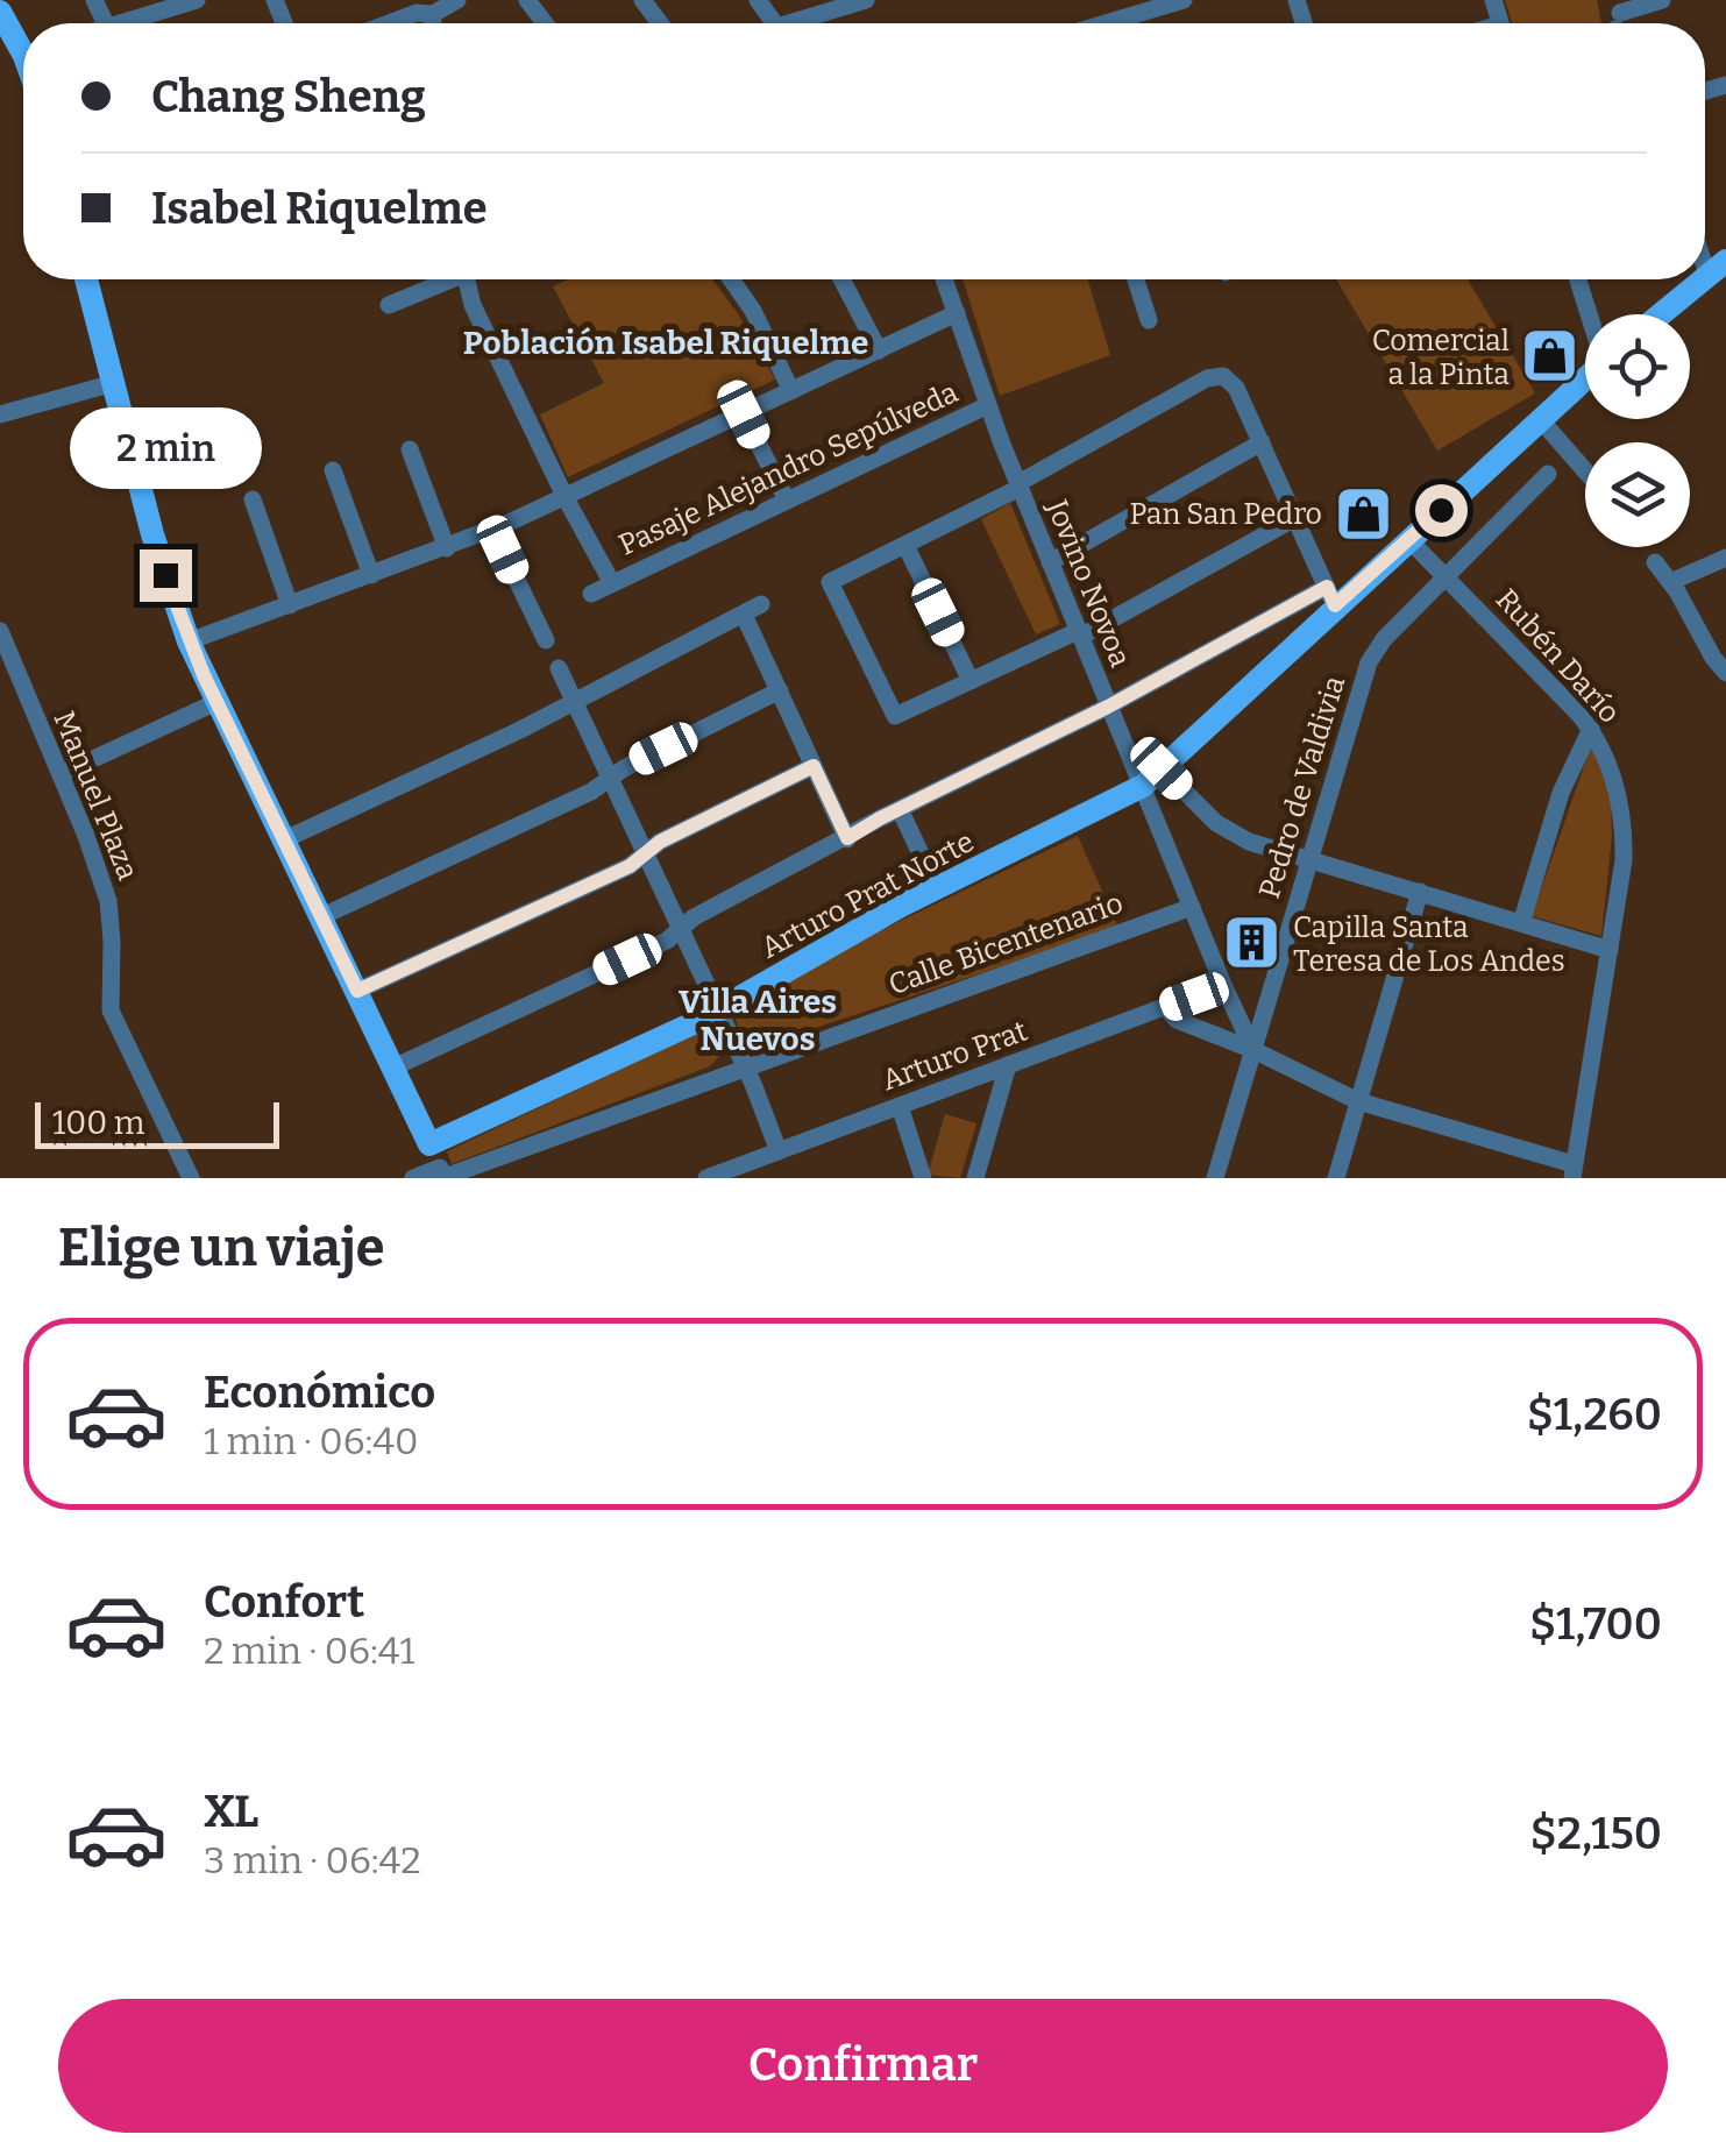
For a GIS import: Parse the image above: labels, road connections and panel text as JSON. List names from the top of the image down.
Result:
{
  "streets": {
    "main road": ["Arturo Prat Norte"],
    "street": [
      "Pasaje Alejandro Sepúlveda",
      "Jovino Novoa",
      "Rubén Darío",
      "Pedro de Valdivia",
      "Manuel Plaza",
      "Calle Bicentenario",
      "Arturo Prat"
    ]
  },
  "crossings": [
    ["Pasaje Alejandro Sepúlveda", "Jovino Novoa"],
    ["Jovino Novoa", "Pedro de Valdivia"],
    ["Jovino Novoa", "Arturo Prat Norte"],
    ["Jovino Novoa", "Calle Bicentenario"],
    ["Jovino Novoa", "Arturo Prat"],
    ["Rubén Darío", "Pedro de Valdivia"]
  ],
  "districts": ["Población Isabel Riquelme", "Villa Aires Nuevos"],
  "places": {
    "shop": ["Comercial a la Pinta", "Pan San Pedro"],
    "building": ["Capilla Santa Teresa de Los Andes"]
  },
  "scale_bar": "100 m",
  "page": {
    "banner": ["Chang Sheng", "Isabel Riquelme"],
    "bubble": "2 min",
    "scale": "100 m",
    "heading": "Elige un viaje",
    "list": [
      {
        "name": "Económico",
        "note": "1 min · 06:40",
        "value": "$1,260"
      },
      {
        "name": "Confort",
        "note": "2 min · 06:41",
        "value": "$1,700"
      },
      {
        "name": "XL",
        "note": "3 min · 06:42",
        "value": "$2,150"
      }
    ],
    "buttons": "Confirmar"
  }
}
